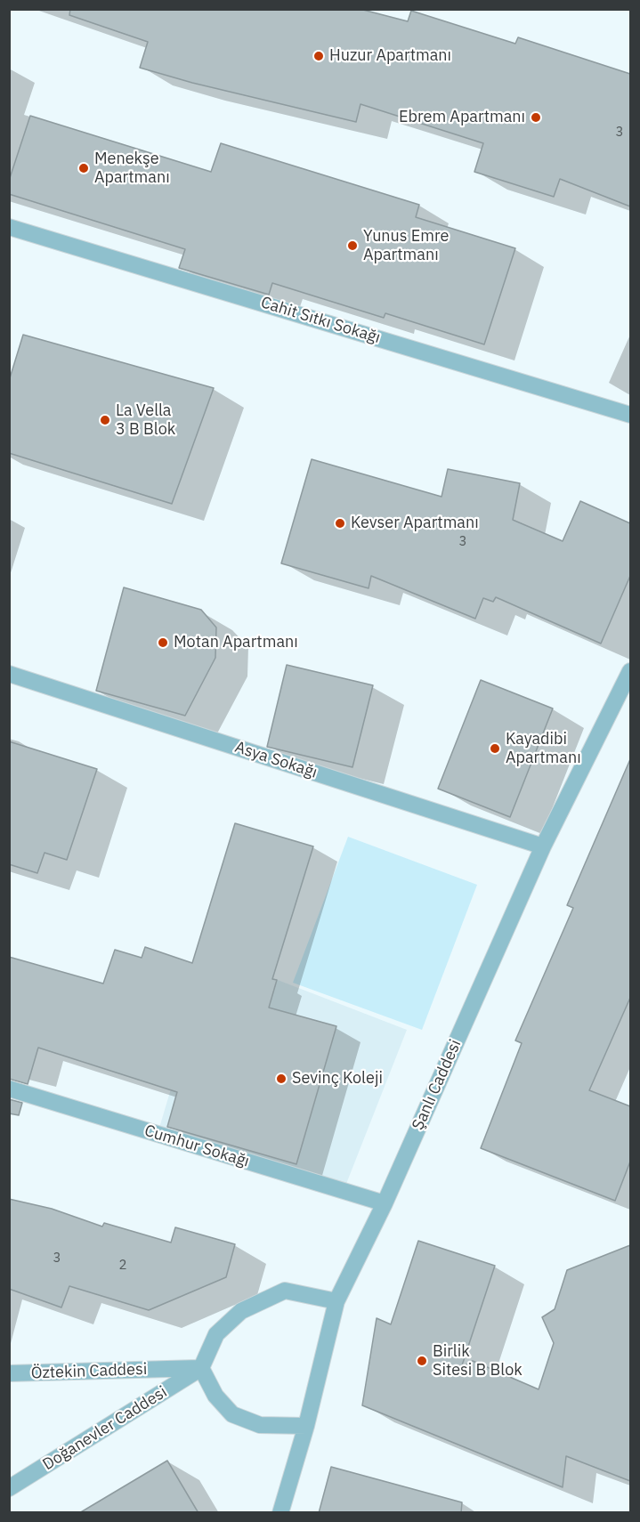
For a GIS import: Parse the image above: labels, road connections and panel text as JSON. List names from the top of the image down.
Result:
{
  "streets": {
    "street": [
      "Cahit Sıtkı Sokağı",
      "Asya Sokağı",
      "Şanlı Caddesi",
      "Cumhur Sokağı",
      "Öztekin Caddesi",
      "Doğanevler Caddesi"
    ]
  },
  "crossings": [
    ["Asya Sokağı", "Şanlı Caddesi"],
    ["Şanlı Caddesi", "Cumhur Sokağı"],
    ["Şanlı Caddesi", "Öztekin Caddesi"],
    ["Şanlı Caddesi", "Doğanevler Caddesi"],
    ["Öztekin Caddesi", "Doğanevler Caddesi"]
  ],
  "places": [
    "Huzur Apartmanı",
    "Ebrem Apartmanı",
    "Menekşe Apartmanı",
    "Yunus Emre Apartmanı",
    "La Vella 3 B Blok",
    "Kevser Apartmanı",
    "Motan Apartmanı",
    "Kayadibi Apartmanı",
    "Sevinç Koleji",
    "Birlik Sitesi B Blok"
  ],
  "house_numbers": [
    "3",
    "3",
    "3",
    "2"
  ]
}
